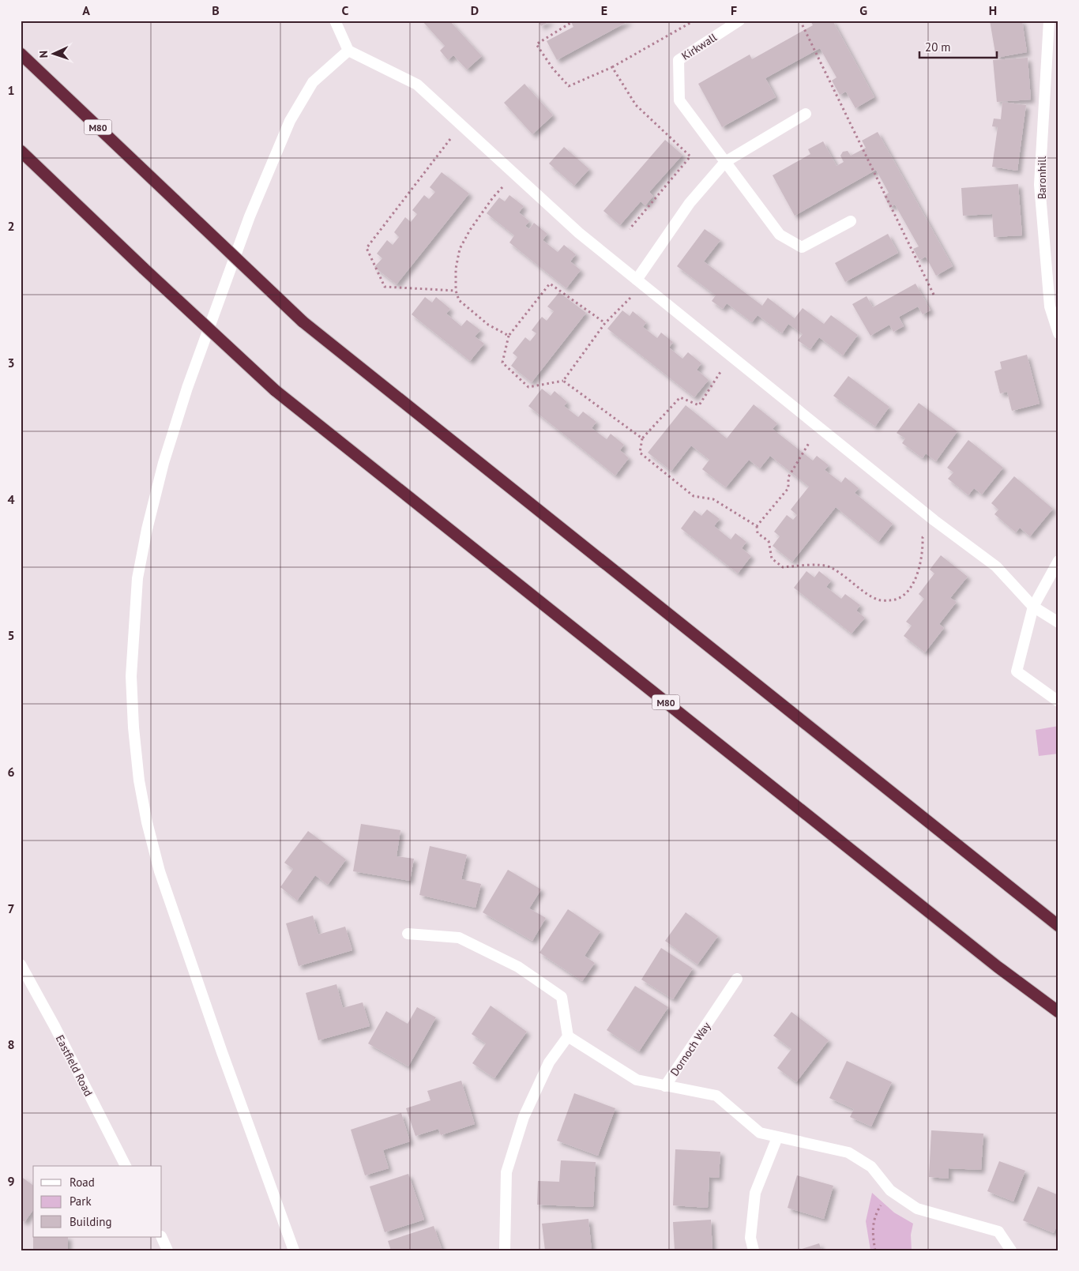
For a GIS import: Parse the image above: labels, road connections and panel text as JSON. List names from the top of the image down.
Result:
{
  "streets": {
    "highway": ["M80"],
    "street": [
      "Kirkwall",
      "Baronhill",
      "Dornoch Way",
      "Eastfield Road"
    ]
  },
  "legend": ["Road", "Park", "Building"],
  "scale_bar": "20 m",
  "north": "left",
  "grid": {
    "columns": [
      "A",
      "B",
      "C",
      "D",
      "E",
      "F",
      "G",
      "H"
    ],
    "rows": [
      "1",
      "2",
      "3",
      "4",
      "5",
      "6",
      "7",
      "8",
      "9"
    ]
  }
}
